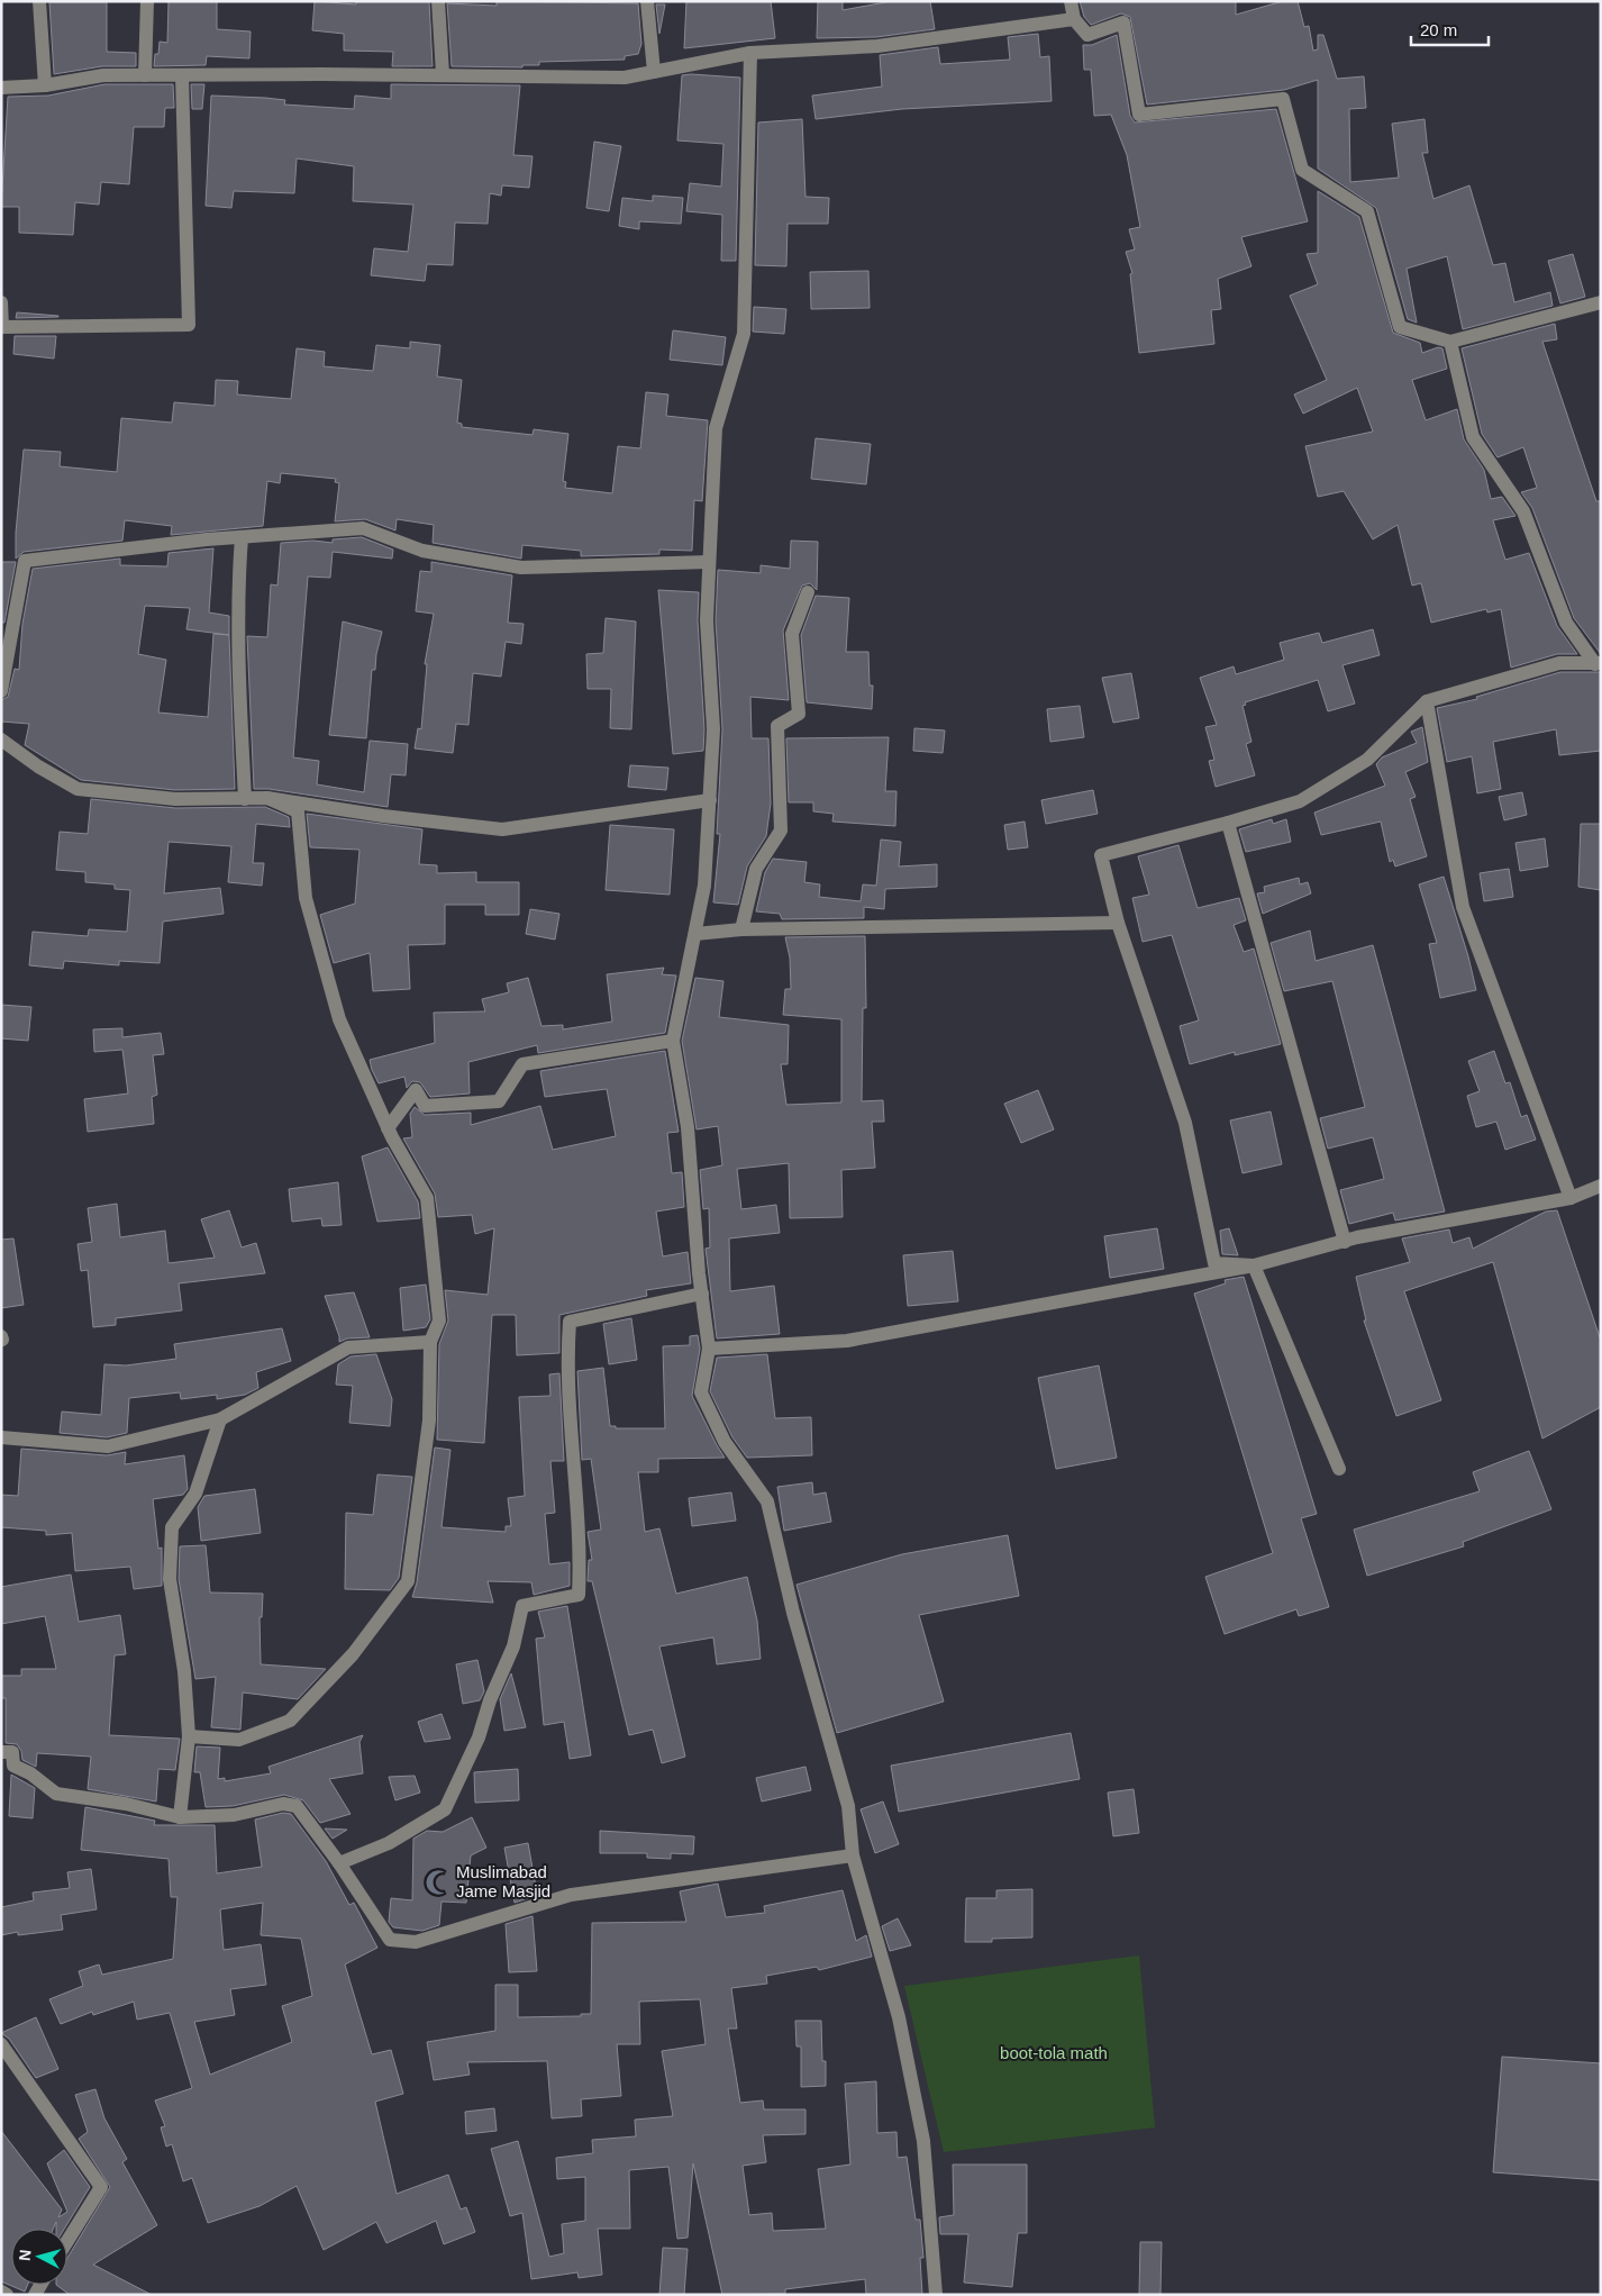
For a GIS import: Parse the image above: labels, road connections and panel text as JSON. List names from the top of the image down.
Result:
{
  "parks": ["boot-tola math"],
  "places": {
    "mosque": ["Muslimabad Jame Masjid"]
  },
  "scale_bar": "20 m",
  "north": "left"
}
